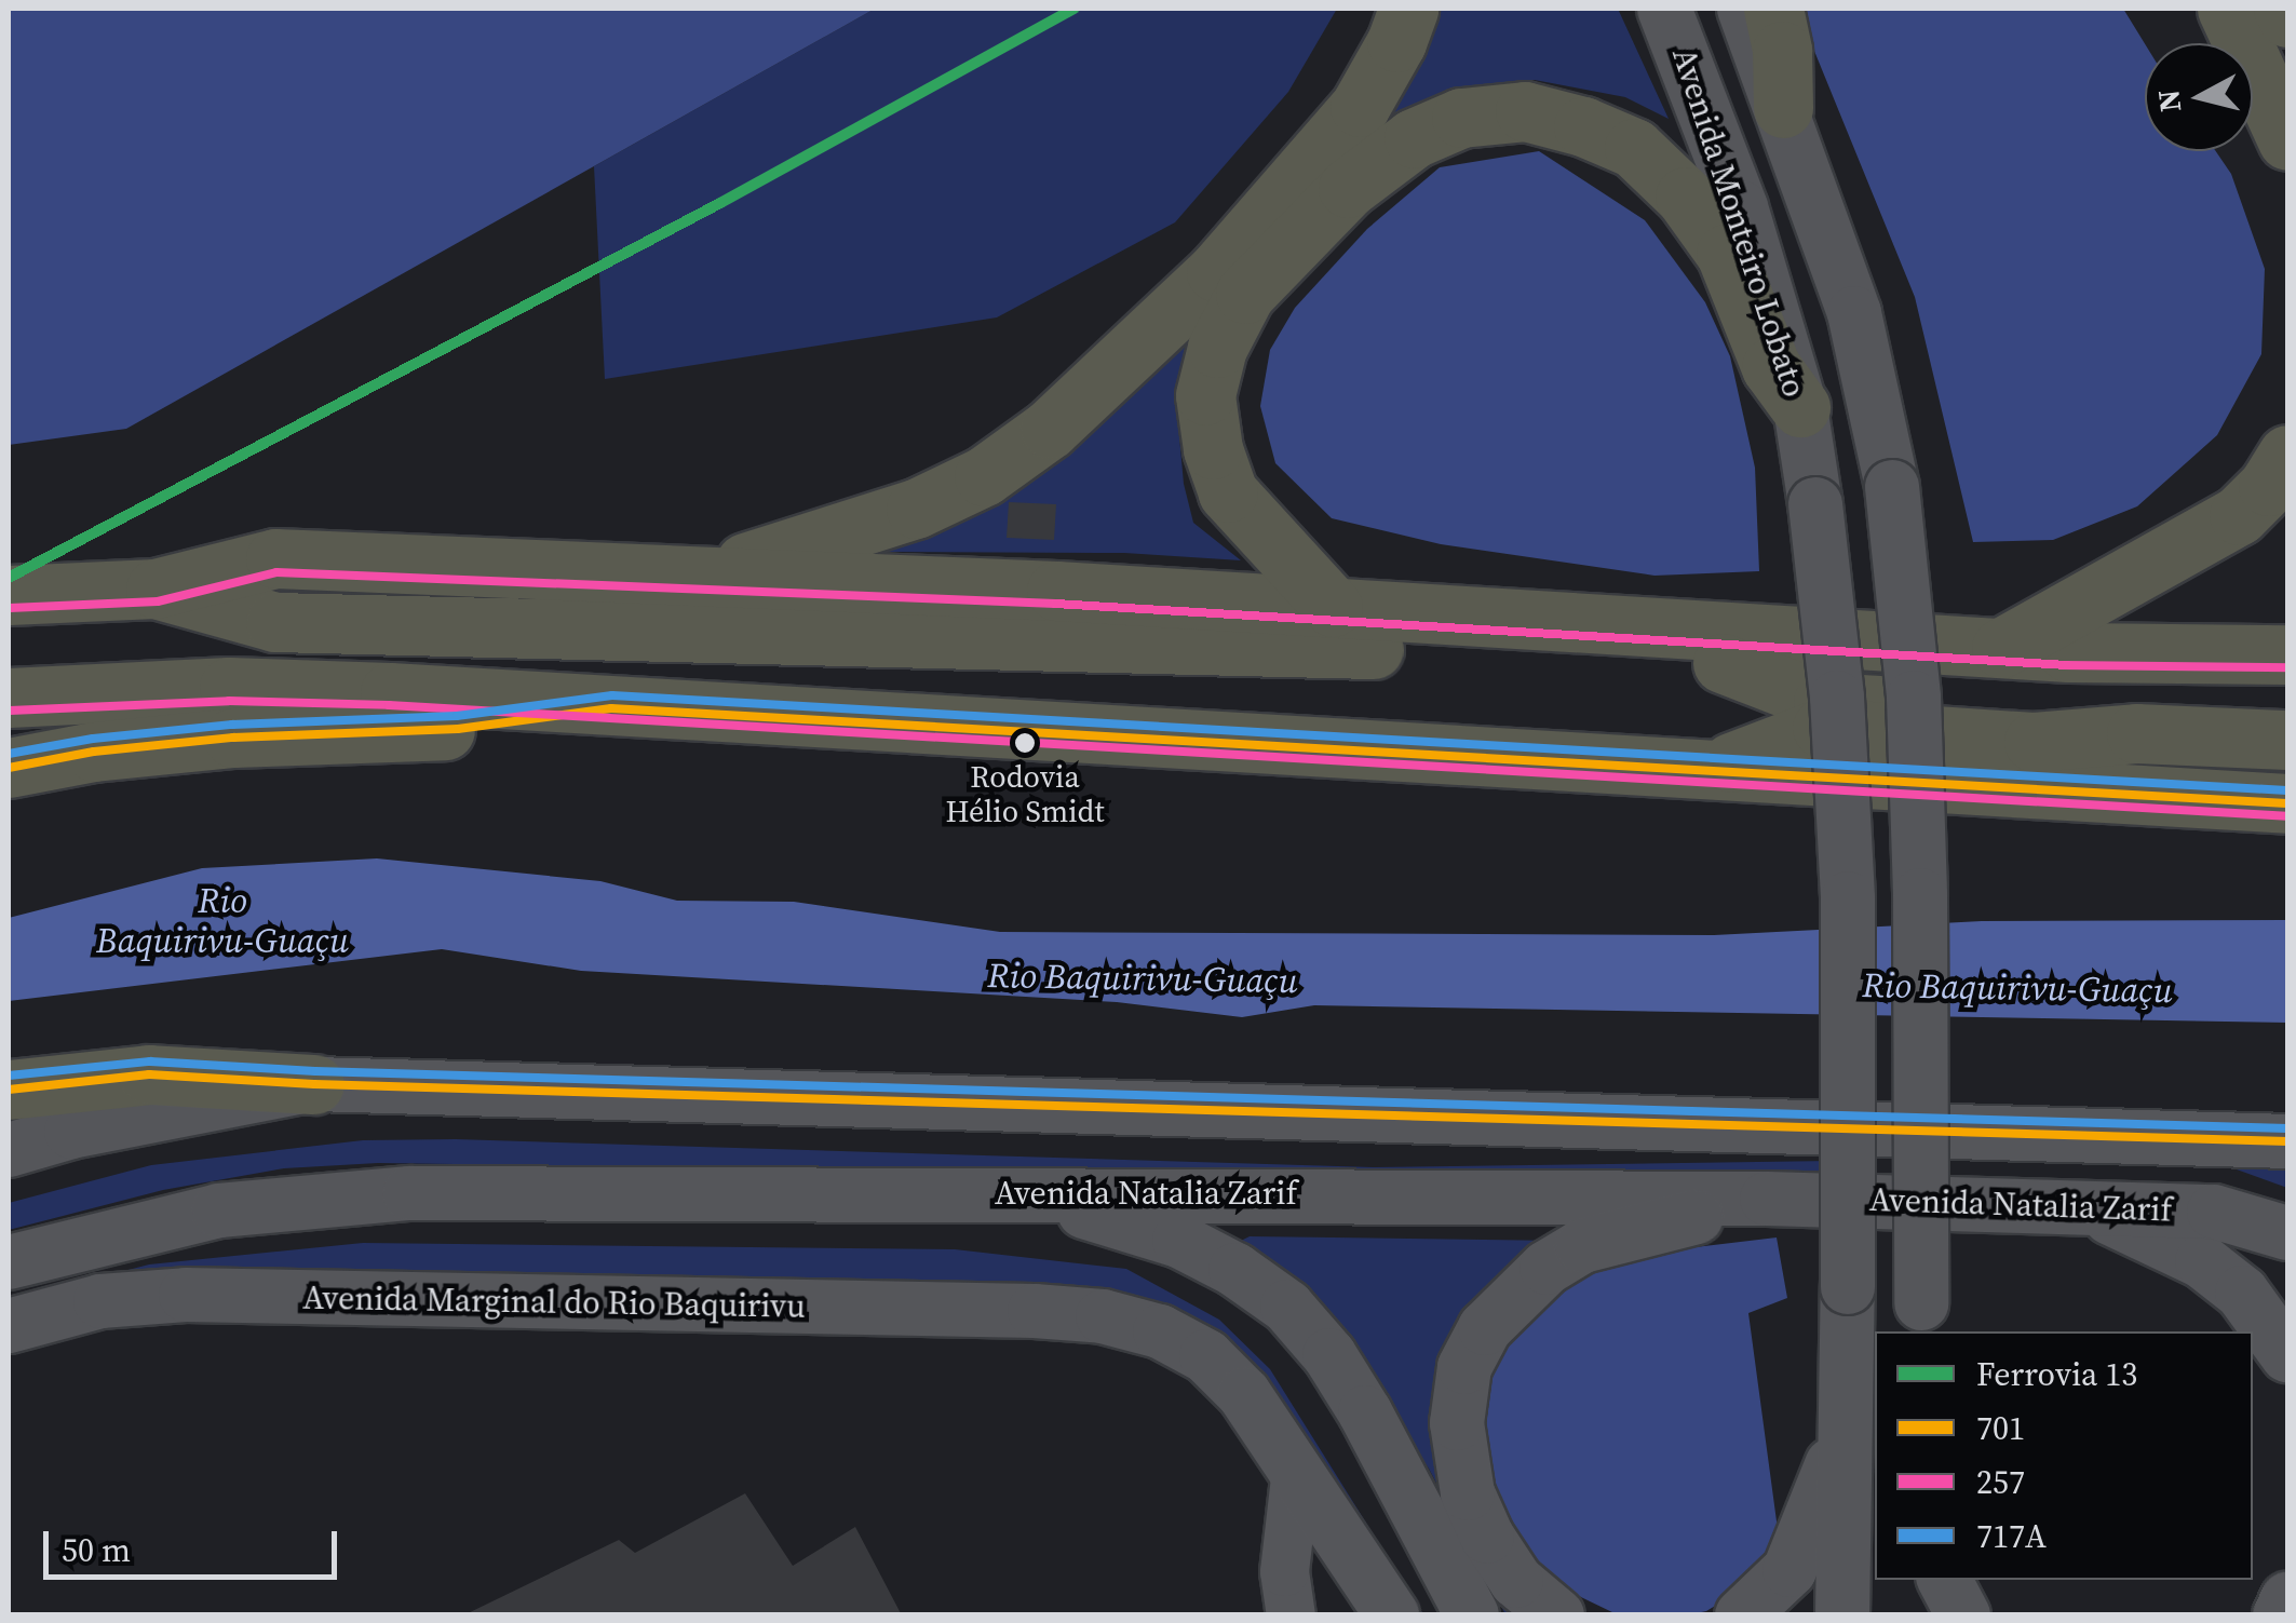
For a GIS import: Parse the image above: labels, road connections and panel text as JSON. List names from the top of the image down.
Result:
{
  "streets": {
    "main road": ["Avenida Monteiro Lobato", "Avenida Natalia Zarif", "Avenida Marginal do Rio Baquirivu"]
  },
  "water": ["Rio Baquirivu-Guaçu"],
  "places": ["Rodovia Hélio Smidt"],
  "lines": [
    "rail line 13",
    "transit line 257",
    "transit line 717A",
    "transit line 701"
  ],
  "legend": [
    "Ferrovia 13",
    "701",
    "257",
    "717A"
  ],
  "scale_bar": "50 m",
  "north": "left"
}
